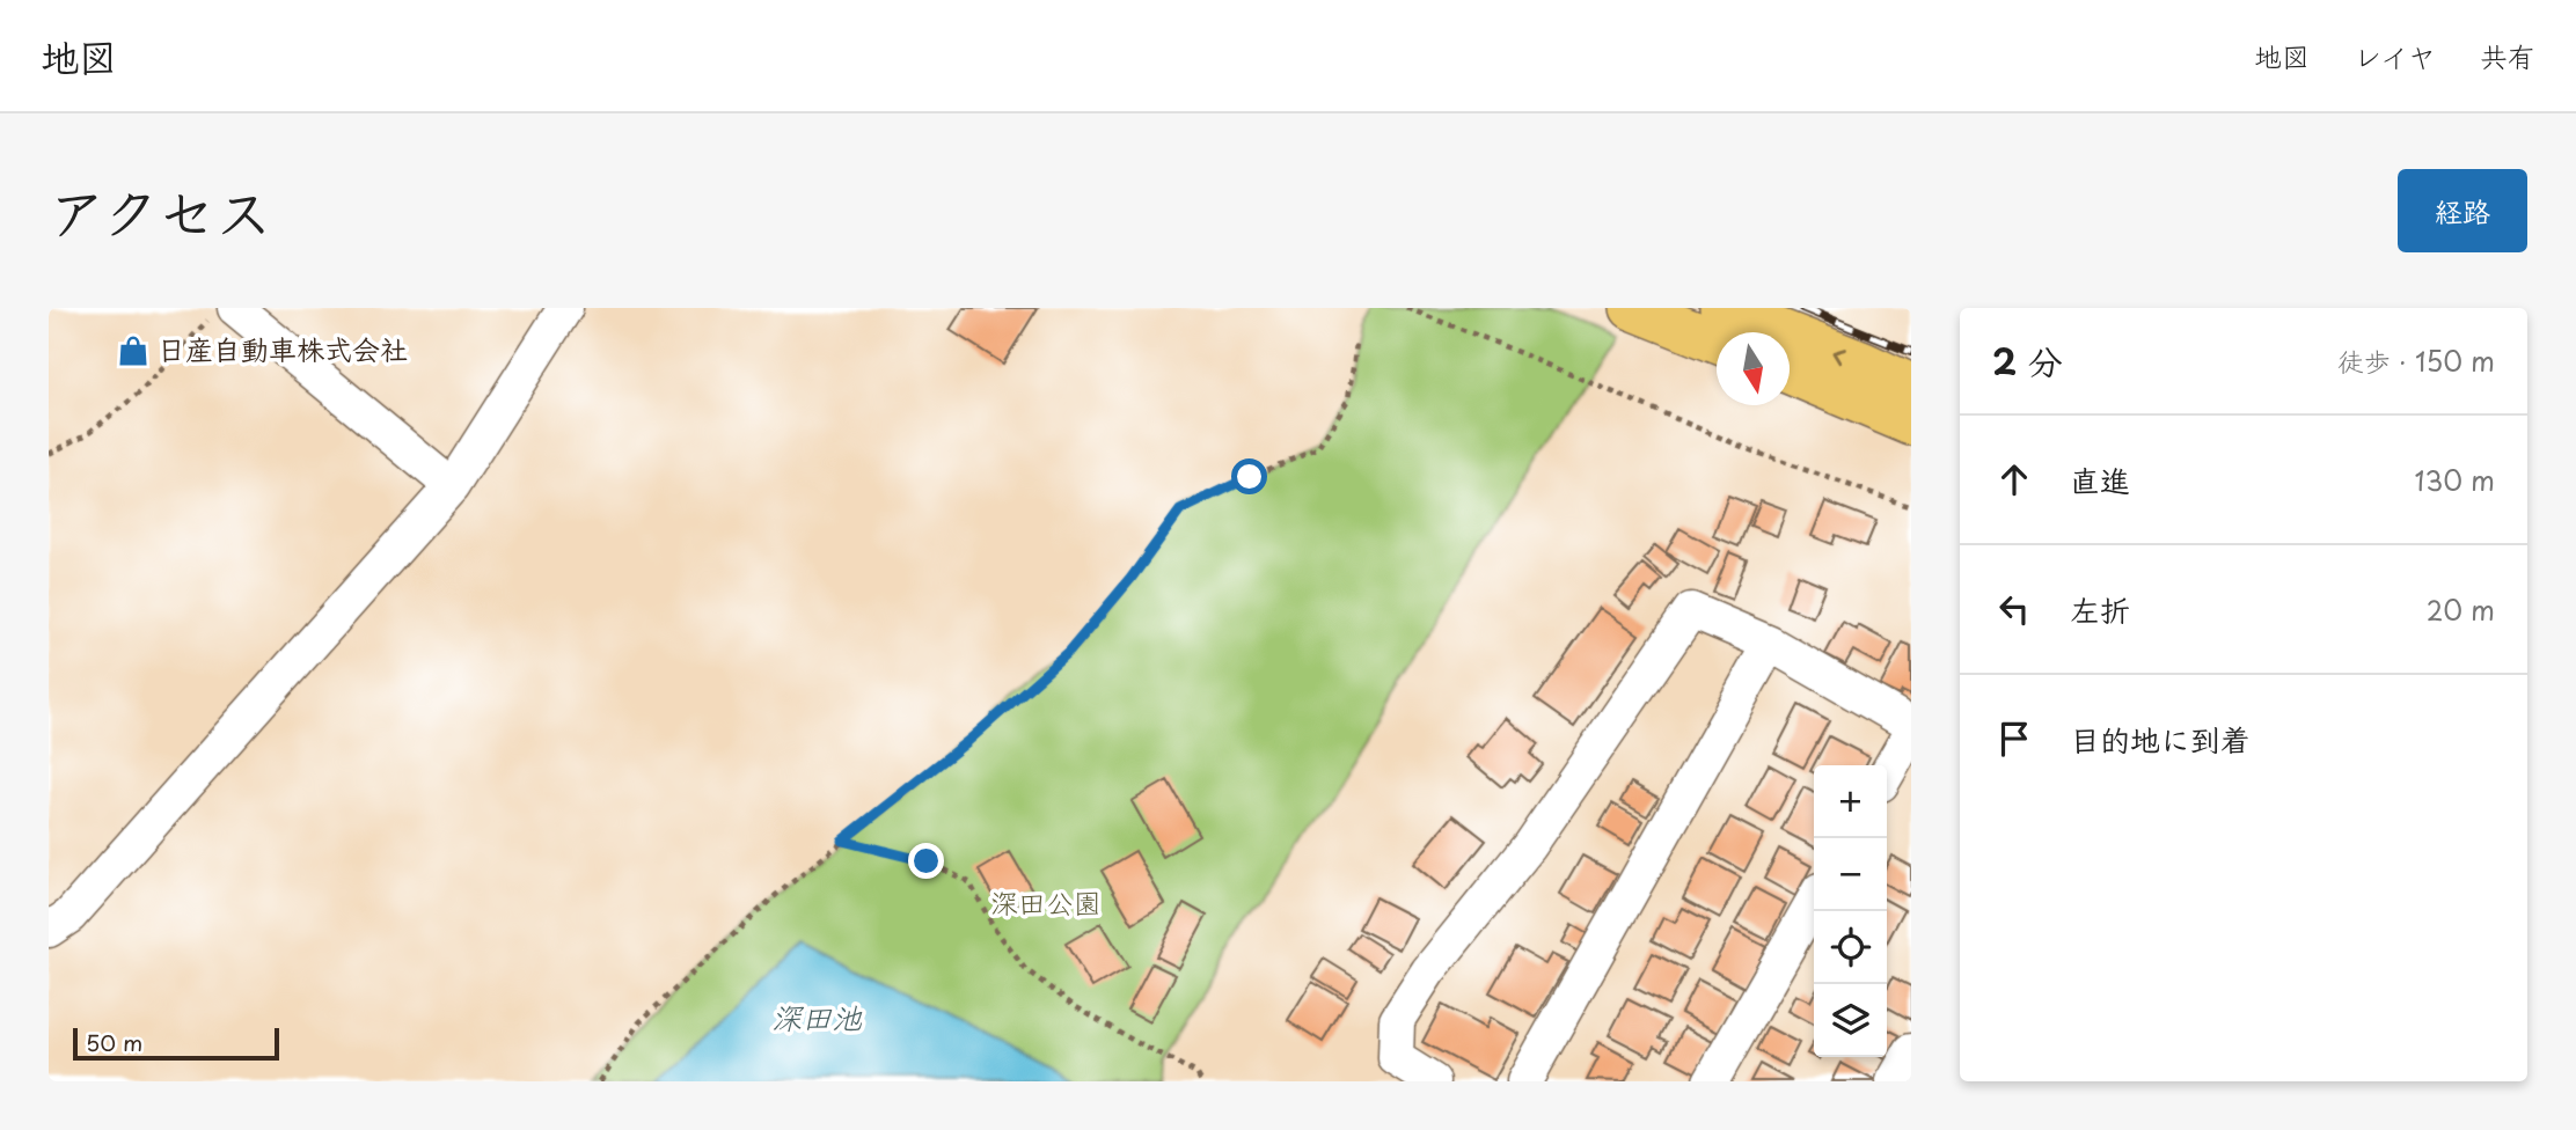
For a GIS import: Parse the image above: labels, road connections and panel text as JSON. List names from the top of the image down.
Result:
{
  "water": ["深田池"],
  "parks": ["深田公園"],
  "places": {
    "shop": ["日産自動車株式会社"]
  },
  "scale_bar": "50 m",
  "north": "bottom",
  "page": {
    "header": "地図",
    "nav": ["地図", "レイヤ", "共有"],
    "title": "アクセス",
    "buttons": "経路",
    "heading": ["2 分", "徒歩 · 150 m"],
    "list": [
      ["直進", "130 m"],
      ["左折", "20 m"],
      "目的地に到着"
    ],
    "map_buttons": ["+", "−"],
    "scale": "50 m"
  }
}
